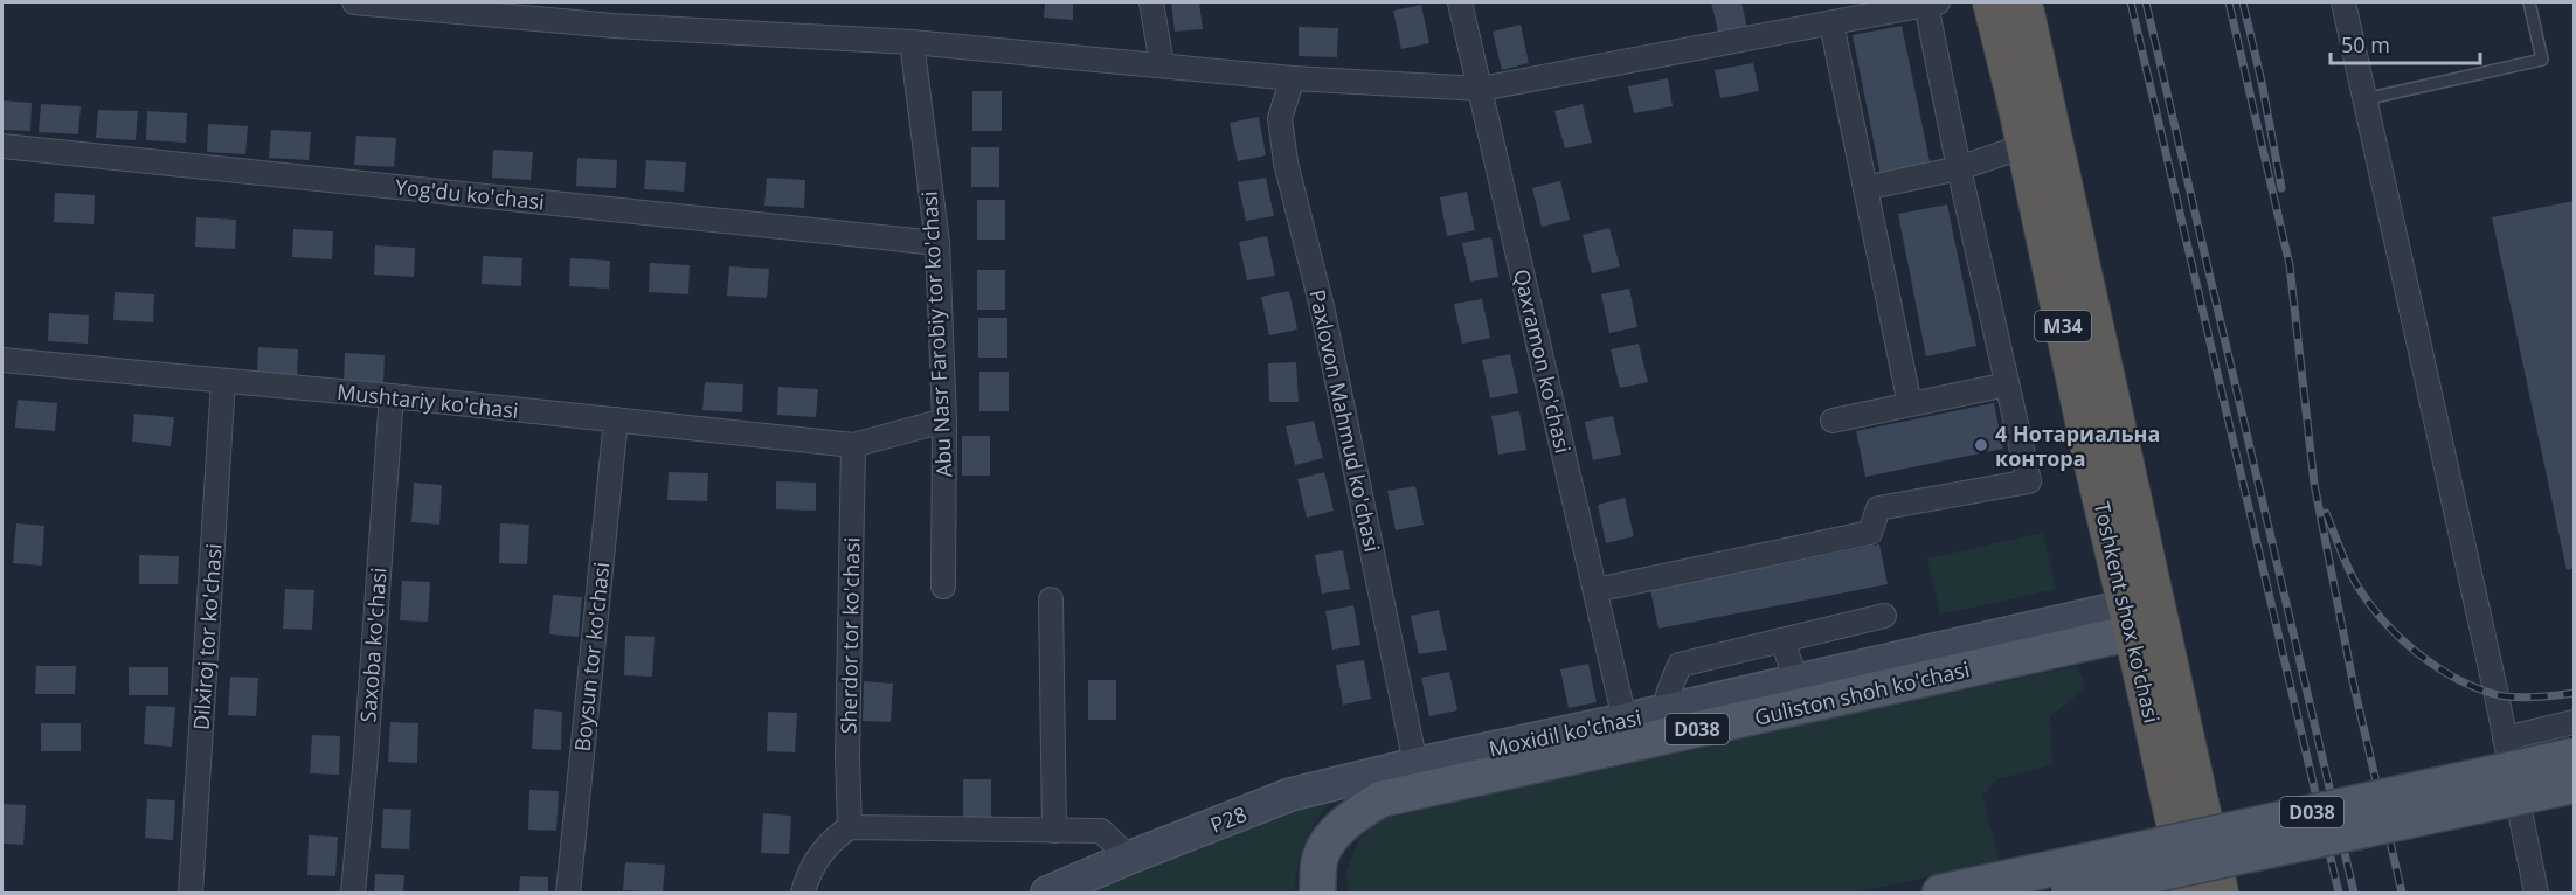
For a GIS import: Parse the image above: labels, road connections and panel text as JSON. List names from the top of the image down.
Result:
{
  "streets": {
    "highway": ["M34", "Toshkent shox ko'chasi"],
    "main road": [
      "Guliston shoh ko'chasi",
      "D038",
      "Moxidil ko'chasi",
      "Р28"
    ],
    "street": [
      "Yog'du ko'chasi",
      "Abu Nasr Farobiy tor ko'chasi",
      "Qaxramon ko'chasi",
      "Mushtariy ko'chasi",
      "Paxlovon Mahmud ko'chasi",
      "Sherdor tor ko'chasi",
      "Dilxiroj tor ko'chasi",
      "Saxoba ko'chasi",
      "Boysun tor ko'chasi"
    ]
  },
  "crossings": [
    ["Yog'du ko'chasi", "Abu Nasr Farobiy tor ko'chasi"],
    ["Qaxramon ko'chasi", "Moxidil ko'chasi"],
    ["Mushtariy ko'chasi", "Sherdor tor ko'chasi"],
    ["Mushtariy ko'chasi", "Dilxiroj tor ko'chasi"],
    ["Mushtariy ko'chasi", "Saxoba ko'chasi"],
    ["Mushtariy ko'chasi", "Boysun tor ko'chasi"],
    ["Paxlovon Mahmud ko'chasi", "Moxidil ko'chasi"],
    ["Paxlovon Mahmud ko'chasi", "Р28"],
    ["Toshkent shox ko'chasi", "Guliston shoh ko'chasi"],
    ["Toshkent shox ko'chasi", "Moxidil ko'chasi"],
    ["Guliston shoh ko'chasi", "Moxidil ko'chasi"],
    ["Moxidil ko'chasi", "Р28"]
  ],
  "places": ["4 Нотариальна контора"],
  "scale_bar": "50 m"
}
